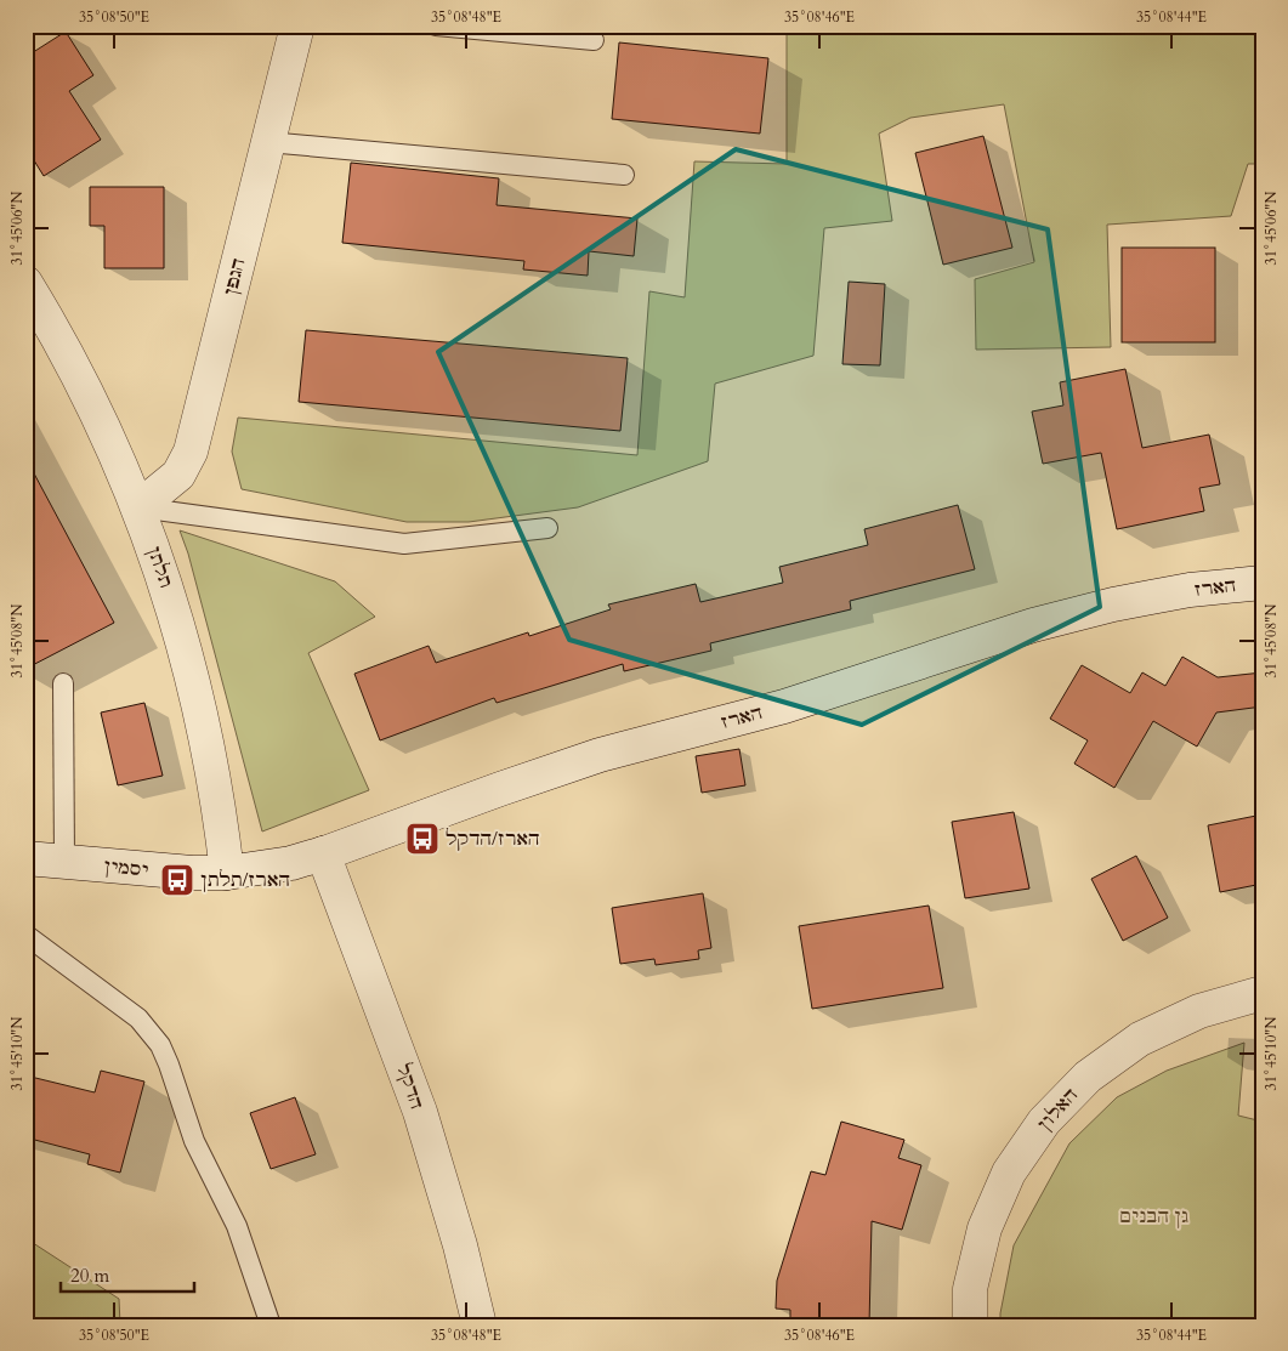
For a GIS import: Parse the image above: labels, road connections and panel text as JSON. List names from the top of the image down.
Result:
{
  "streets": {
    "street": [
      "הגפן",
      "תלתן",
      "הארז",
      "יסמין",
      "הדקל",
      "האלון"
    ]
  },
  "crossings": [
    ["הגפן", "תלתן"],
    ["תלתן", "הארז"],
    ["תלתן", "יסמין"],
    ["הארז", "יסמין"],
    ["הארז", "הדקל"]
  ],
  "parks": ["גן הבנים"],
  "places": {
    "bus stop": ["הארז/הדקל", "הארז/תלתן"]
  },
  "scale_bar": "20 m",
  "coordinates": [
    "35°08'50\"E",
    "35°08'48\"E",
    "35°08'46\"E",
    "35°08'44\"E",
    "31°45'06\"N",
    "31°45'08\"N",
    "31°45'10\"N"
  ]
}
